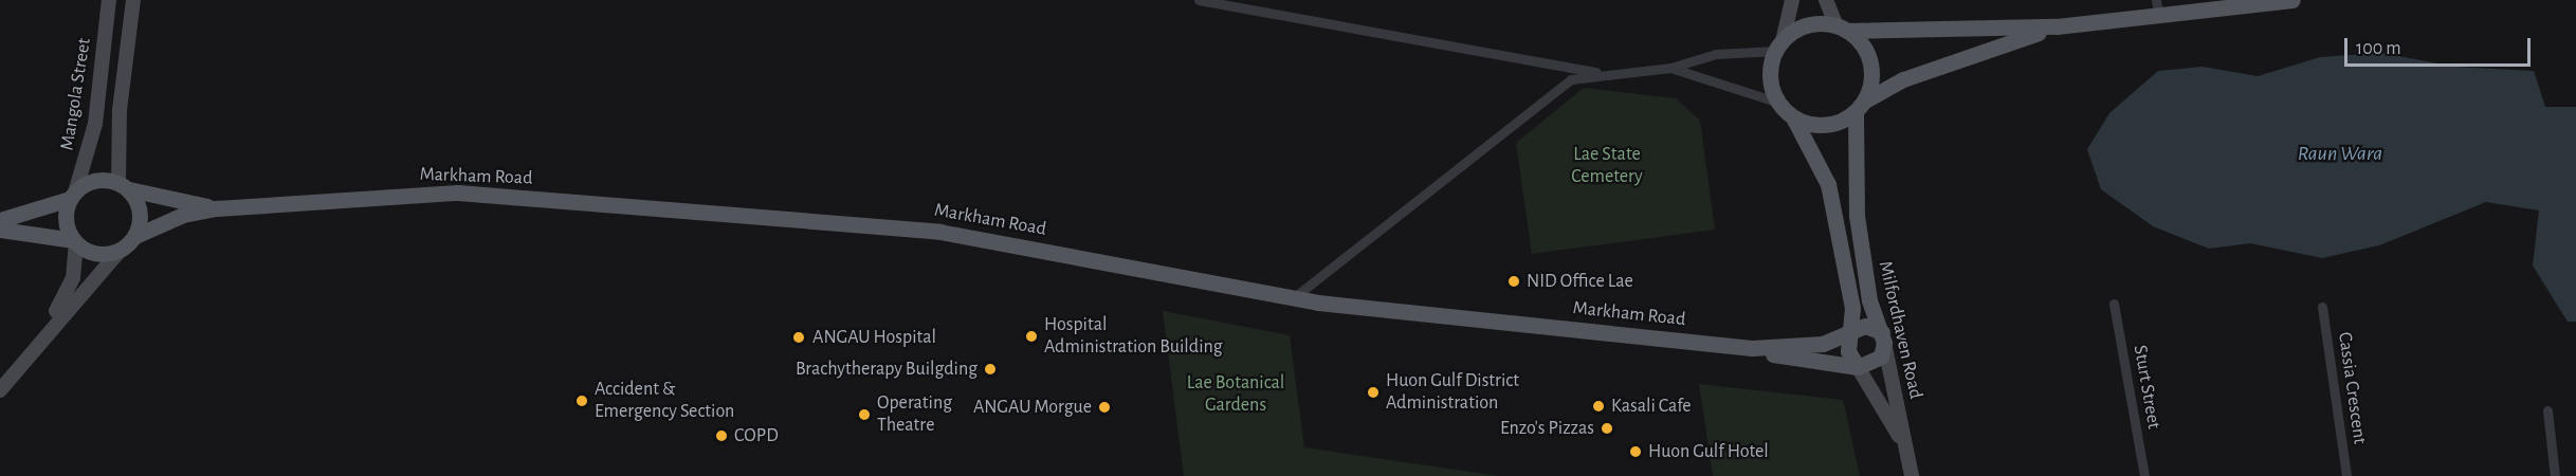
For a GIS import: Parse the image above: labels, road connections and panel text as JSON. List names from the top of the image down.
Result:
{
  "streets": {
    "main road": ["Mangola Street", "Markham Road", "Milfordhaven Road"],
    "street": ["Sturt Street", "Cassia Crescent"]
  },
  "crossings": [
    ["Mangola Street", "Markham Road"],
    ["Markham Road", "Milfordhaven Road"]
  ],
  "water": ["Raun Wara"],
  "parks": ["Lae State Cemetery", "Lae Botanical Gardens"],
  "places": [
    "NID Office Lae",
    "Hospital Administration Building",
    "ANGAU Hospital",
    "Brachytherapy Builgding",
    "Huon Gulf District Administration",
    "Accident & Emergency Section",
    "Kasali Cafe",
    "ANGAU Morgue",
    "Operating Theatre",
    "Enzo's Pizzas",
    "COPD",
    "Huon Gulf Hotel"
  ],
  "scale_bar": "100 m"
}
